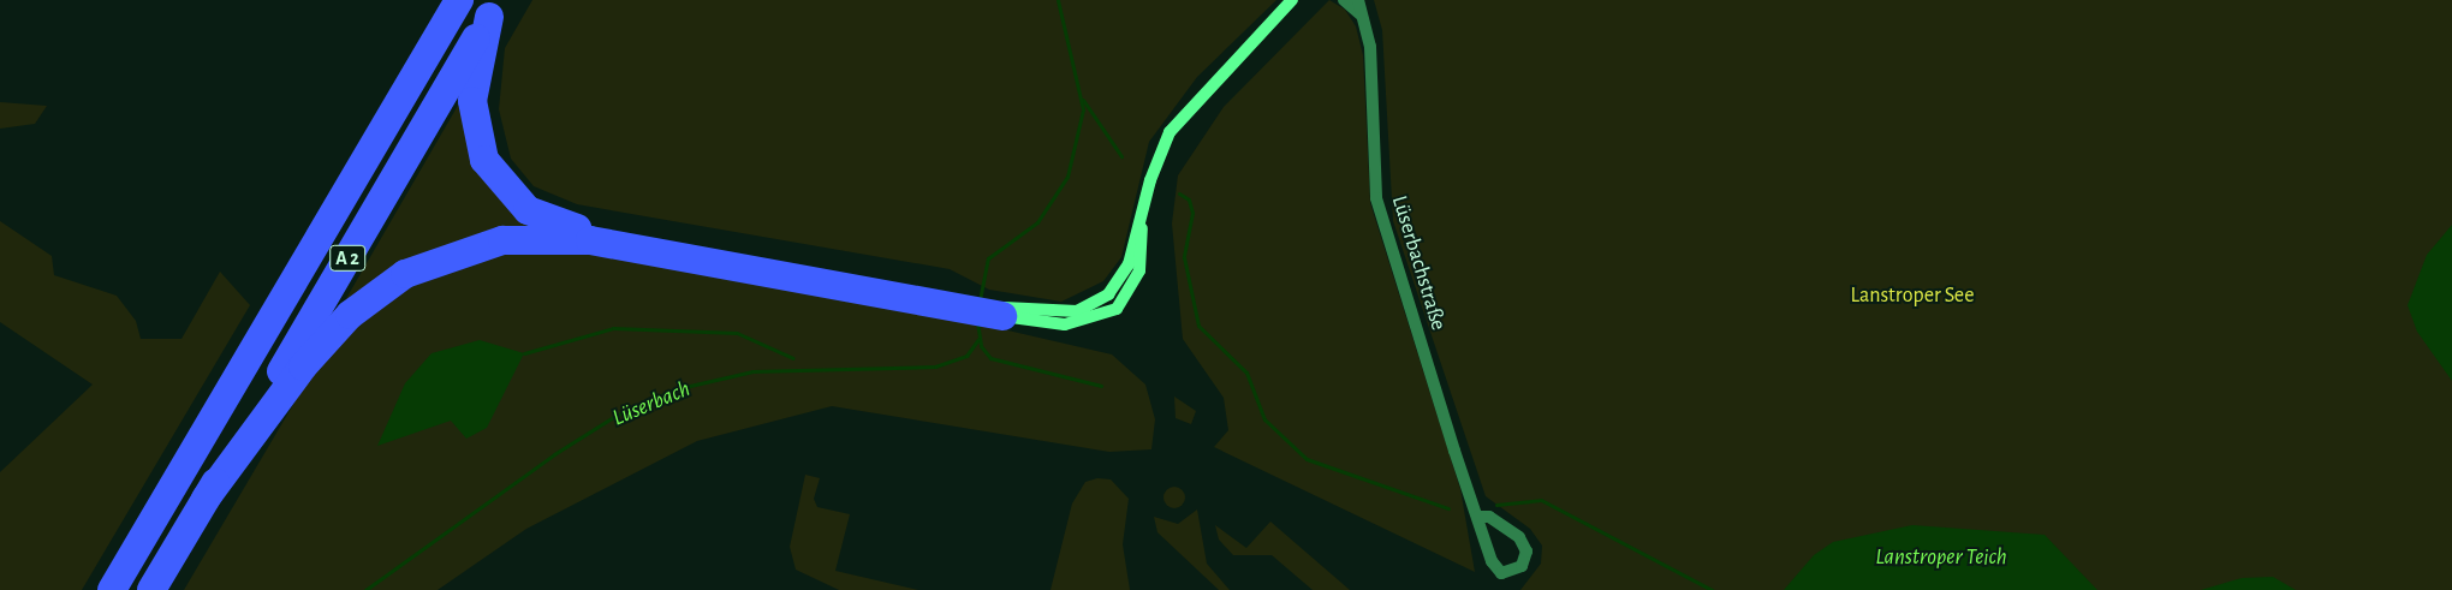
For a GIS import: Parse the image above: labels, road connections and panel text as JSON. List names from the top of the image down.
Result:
{
  "streets": {
    "highway": ["A 2"],
    "street": ["Lüserbachstraße"]
  },
  "water": ["Lüserbach", "Lanstroper Teich"],
  "parks": ["Lanstroper See"]
}
